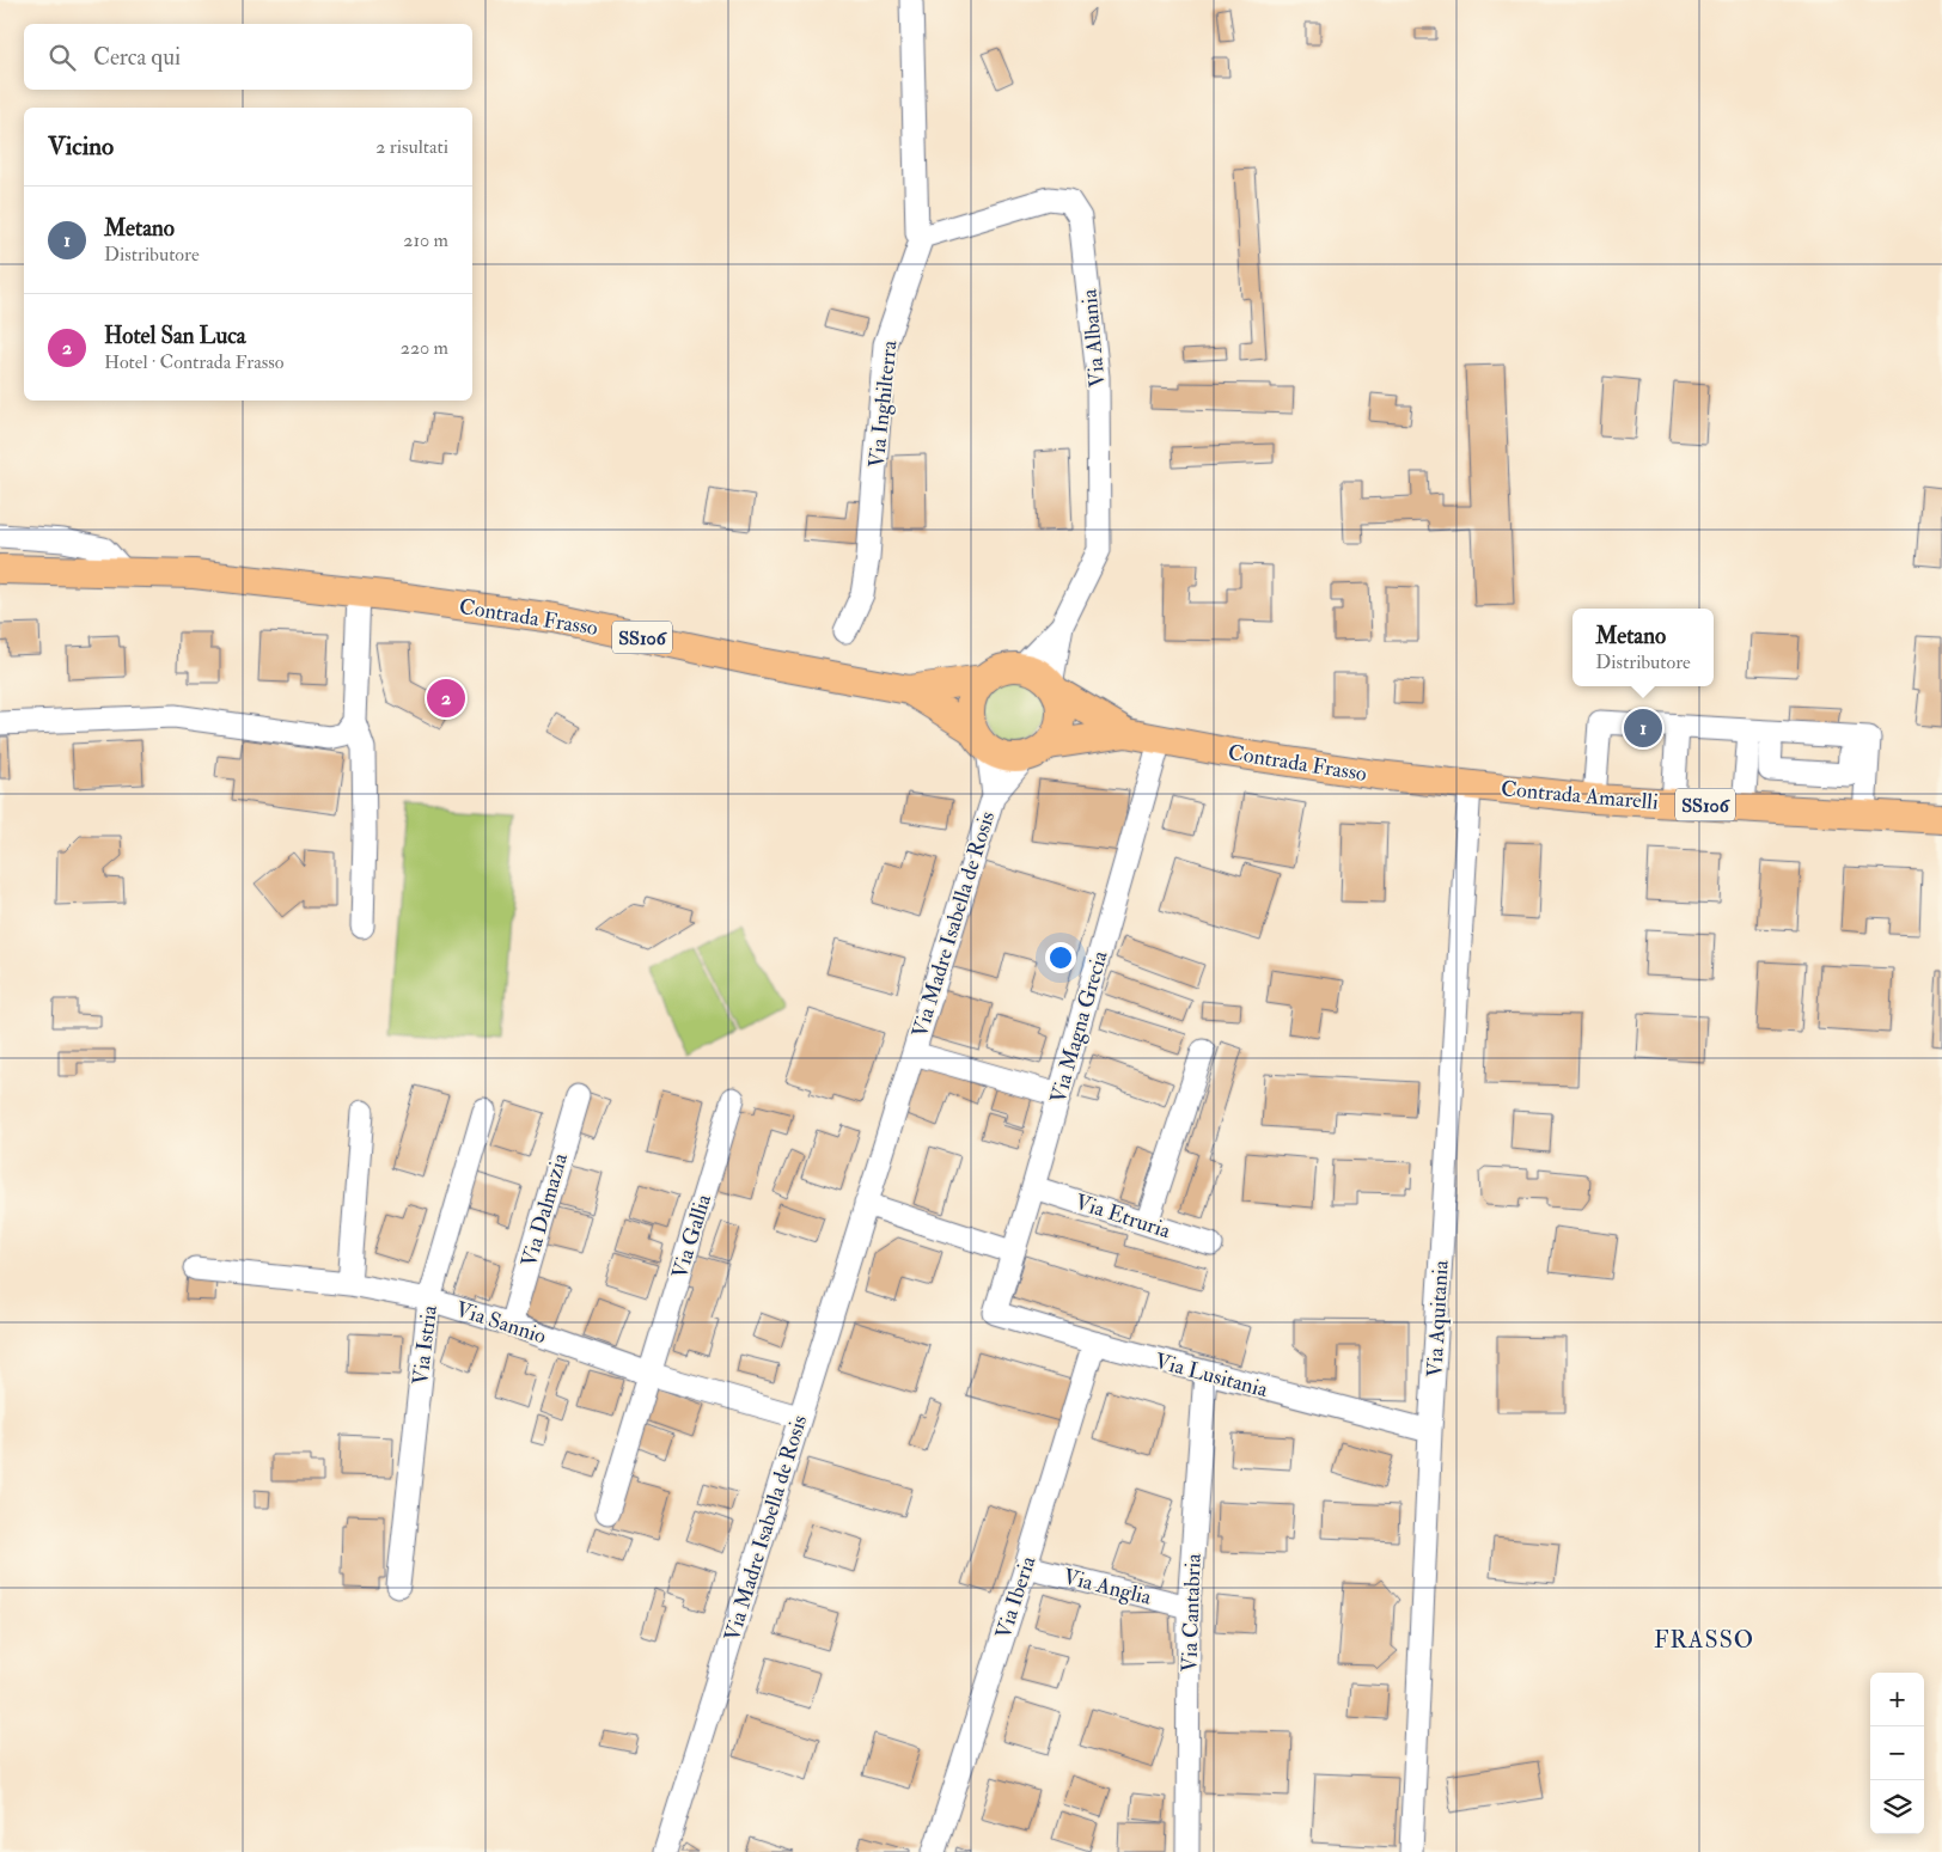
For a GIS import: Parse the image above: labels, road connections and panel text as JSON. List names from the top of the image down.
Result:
{
  "streets": {
    "main road": ["Contrada Frasso", "SS106", "Contrada Amarelli"],
    "street": [
      "Via Albania",
      "Via Inghilterra",
      "Via Madre Isabella de Rosis",
      "Via Magna Grecia",
      "Via Dalmazia",
      "Via Etruria",
      "Via Gallia",
      "Via Aquitania",
      "Via Sannio",
      "Via Istria",
      "Via Lusitania",
      "Via Anglia",
      "Via Iberia",
      "Via Cantabria"
    ]
  },
  "crossings": [
    ["Via Albania", "Via Inghilterra"],
    ["Via Albania", "Contrada Frasso"],
    ["Via Albania", "SS106"],
    ["Via Albania", "Via Madre Isabella de Rosis"],
    ["Contrada Frasso", "SS106"],
    ["Contrada Frasso", "Contrada Amarelli"],
    ["Contrada Frasso", "Via Madre Isabella de Rosis"],
    ["Contrada Frasso", "Via Magna Grecia"],
    ["Contrada Frasso", "Via Aquitania"],
    ["SS106", "Via Madre Isabella de Rosis"],
    ["Contrada Amarelli", "Via Aquitania"],
    ["Via Madre Isabella de Rosis", "Via Magna Grecia"],
    ["Via Madre Isabella de Rosis", "Via Sannio"],
    ["Via Magna Grecia", "Via Etruria"],
    ["Via Magna Grecia", "Via Lusitania"],
    ["Via Dalmazia", "Via Sannio"],
    ["Via Gallia", "Via Sannio"],
    ["Via Aquitania", "Via Lusitania"],
    ["Via Sannio", "Via Istria"],
    ["Via Lusitania", "Via Iberia"],
    ["Via Lusitania", "Via Cantabria"],
    ["Via Anglia", "Via Iberia"],
    ["Via Anglia", "Via Cantabria"]
  ],
  "districts": ["FRASSO"],
  "page": {
    "search": "Cerca qui",
    "heading": ["Vicino", "2 risultati"],
    "list": [
      {
        "mark": "1",
        "name": "Metano",
        "note": "Distributore",
        "value": "210 m"
      },
      {
        "mark": "2",
        "name": "Hotel San Luca",
        "note": "Hotel · Contrada Frasso",
        "value": "220 m"
      }
    ],
    "popup": ["Metano", "Distributore"],
    "pins": ["2", "1"],
    "map_buttons": ["+", "−"]
  }
}
